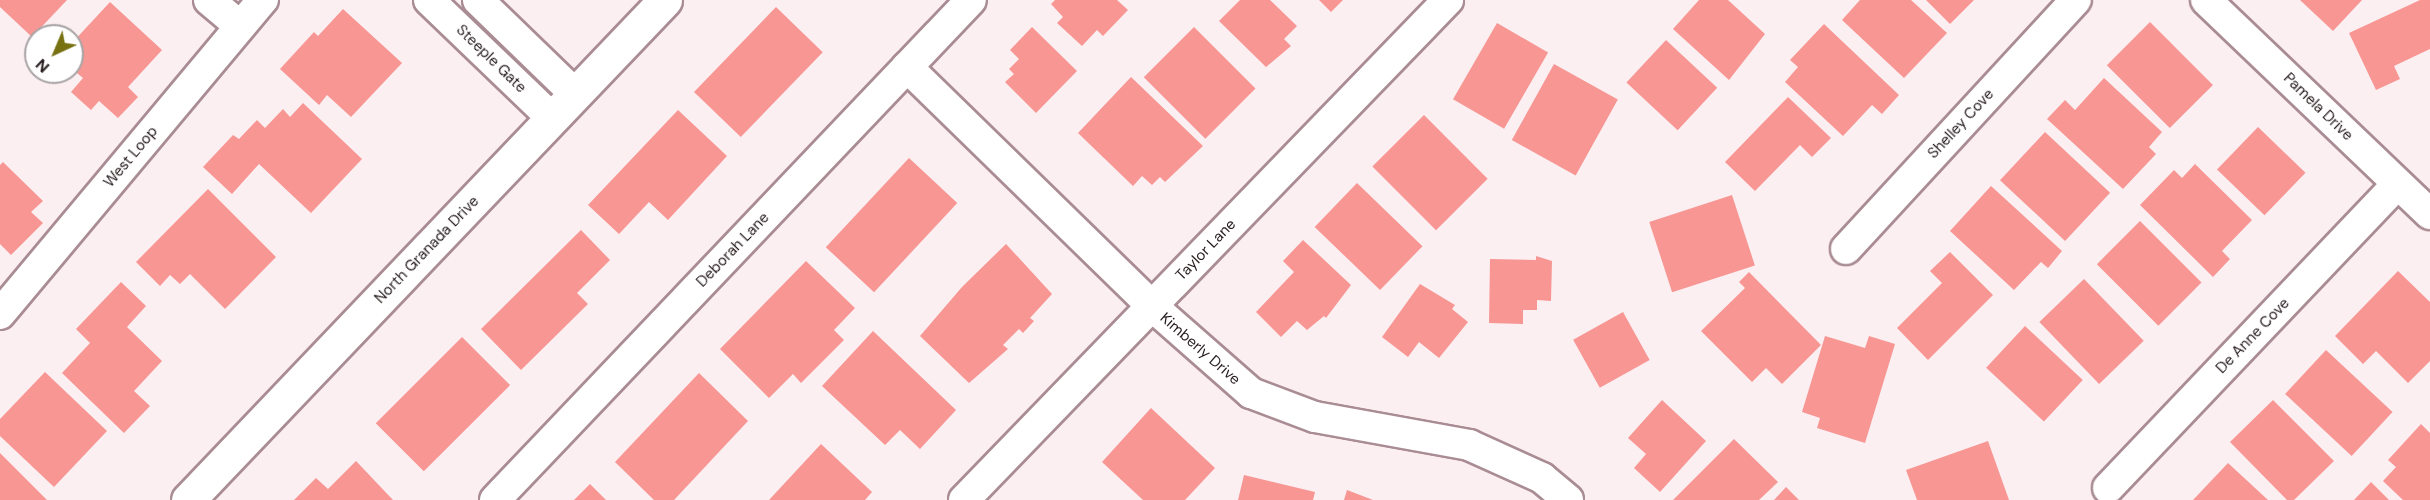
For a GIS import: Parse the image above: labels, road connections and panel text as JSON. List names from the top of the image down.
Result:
{
  "streets": {
    "street": [
      "Steeple Gate",
      "Pamela Drive",
      "Shelley Cove",
      "West Loop",
      "North Granada Drive",
      "Deborah Lane",
      "Taylor Lane",
      "De Anne Cove",
      "Kimberly Drive"
    ]
  },
  "crossings": [
    ["Steeple Gate", "North Granada Drive"],
    ["Pamela Drive", "De Anne Cove"],
    ["Deborah Lane", "Kimberly Drive"],
    ["Taylor Lane", "Kimberly Drive"]
  ],
  "north": "bottom left"
}
